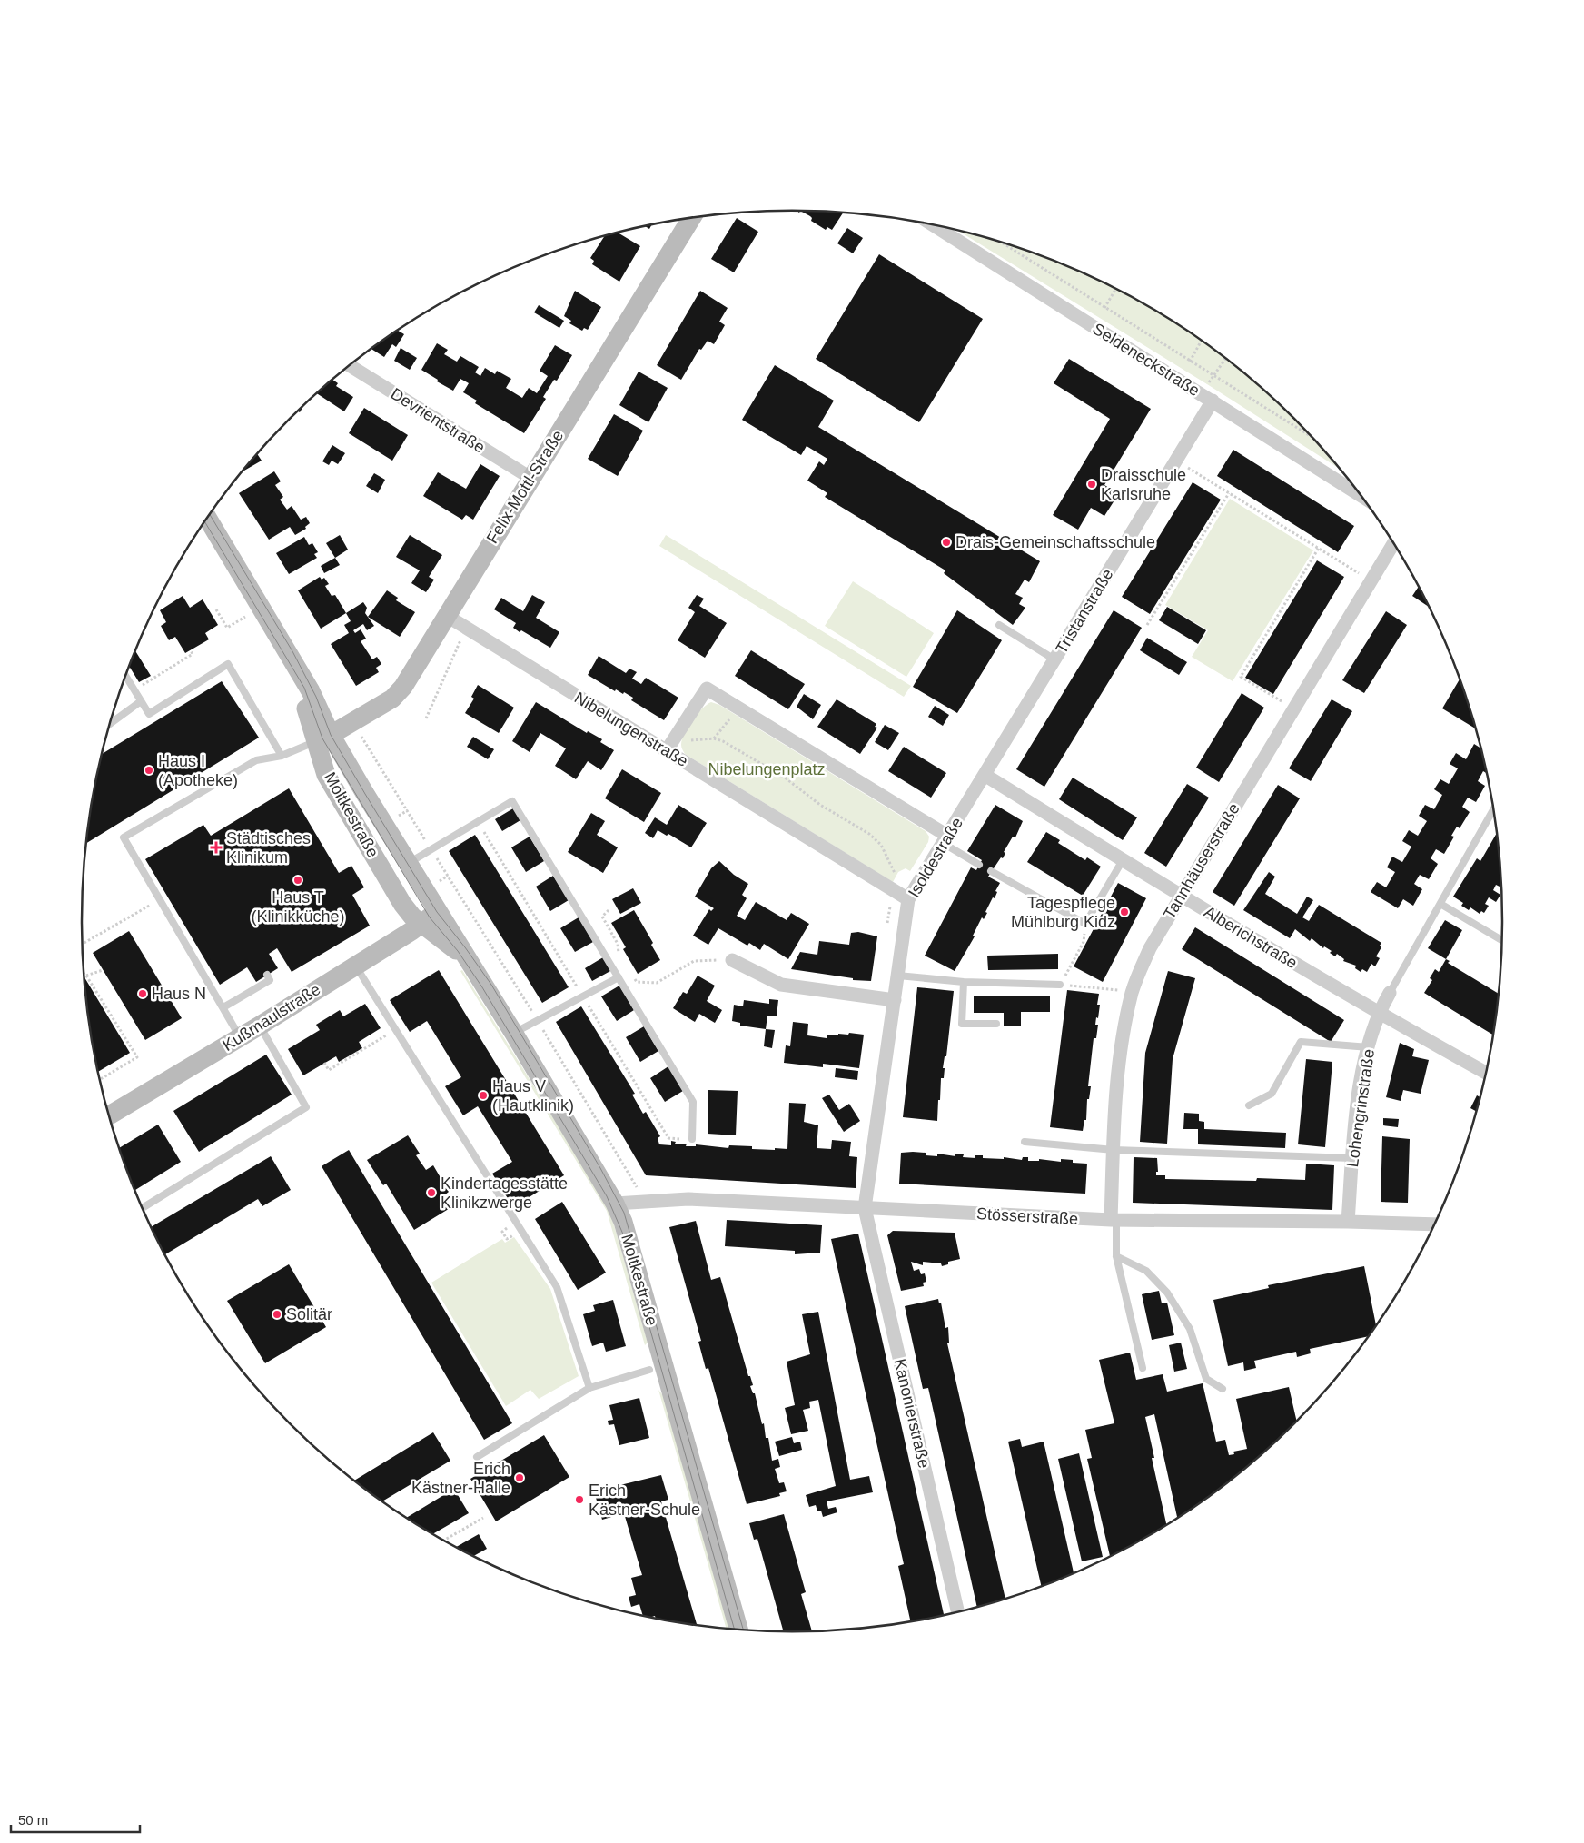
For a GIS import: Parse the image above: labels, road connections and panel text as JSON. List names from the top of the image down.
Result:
{
  "streets": {
    "main road": ["Felix-Mottl-Straße", "Moltkestraße", "Kußmaulstraße"],
    "street": [
      "Seldeneckstraße",
      "Devrientstraße",
      "Tristanstraße",
      "Nibelungenstraße",
      "Isoldestraße",
      "Tannhäuserstraße",
      "Alberichstraße",
      "Lohengrinstraße",
      "Stösserstraße",
      "Kanonierstraße"
    ]
  },
  "crossings": [
    ["Seldeneckstraße", "Tristanstraße"],
    ["Devrientstraße", "Felix-Mottl-Straße"],
    ["Felix-Mottl-Straße", "Nibelungenstraße"],
    ["Felix-Mottl-Straße", "Moltkestraße"],
    ["Tristanstraße", "Isoldestraße"],
    ["Tristanstraße", "Alberichstraße"],
    ["Nibelungenstraße", "Isoldestraße"],
    ["Moltkestraße", "Kußmaulstraße"],
    ["Moltkestraße", "Stösserstraße"],
    ["Isoldestraße", "Alberichstraße"],
    ["Isoldestraße", "Stösserstraße"],
    ["Isoldestraße", "Kanonierstraße"],
    ["Tannhäuserstraße", "Alberichstraße"],
    ["Tannhäuserstraße", "Stösserstraße"],
    ["Alberichstraße", "Lohengrinstraße"],
    ["Lohengrinstraße", "Stösserstraße"],
    ["Stösserstraße", "Kanonierstraße"]
  ],
  "parks": ["Nibelungenplatz"],
  "places": {
    "other": [
      "Draisschule Karlsruhe",
      "Drais-Gemeinschaftsschule",
      "Haus I (Apotheke)",
      "Haus T (Klinikküche)",
      "Tagespflege Mühlburg Kidz",
      "Haus N",
      "Haus V (Hautklinik)",
      "Kindertagesstätte Klinikzwerge",
      "Solitär",
      "Erich Kästner-Halle",
      "Erich Kästner-Schule"
    ],
    "health": ["Städtisches Klinikum"]
  },
  "scale_bar": "50 m"
}
